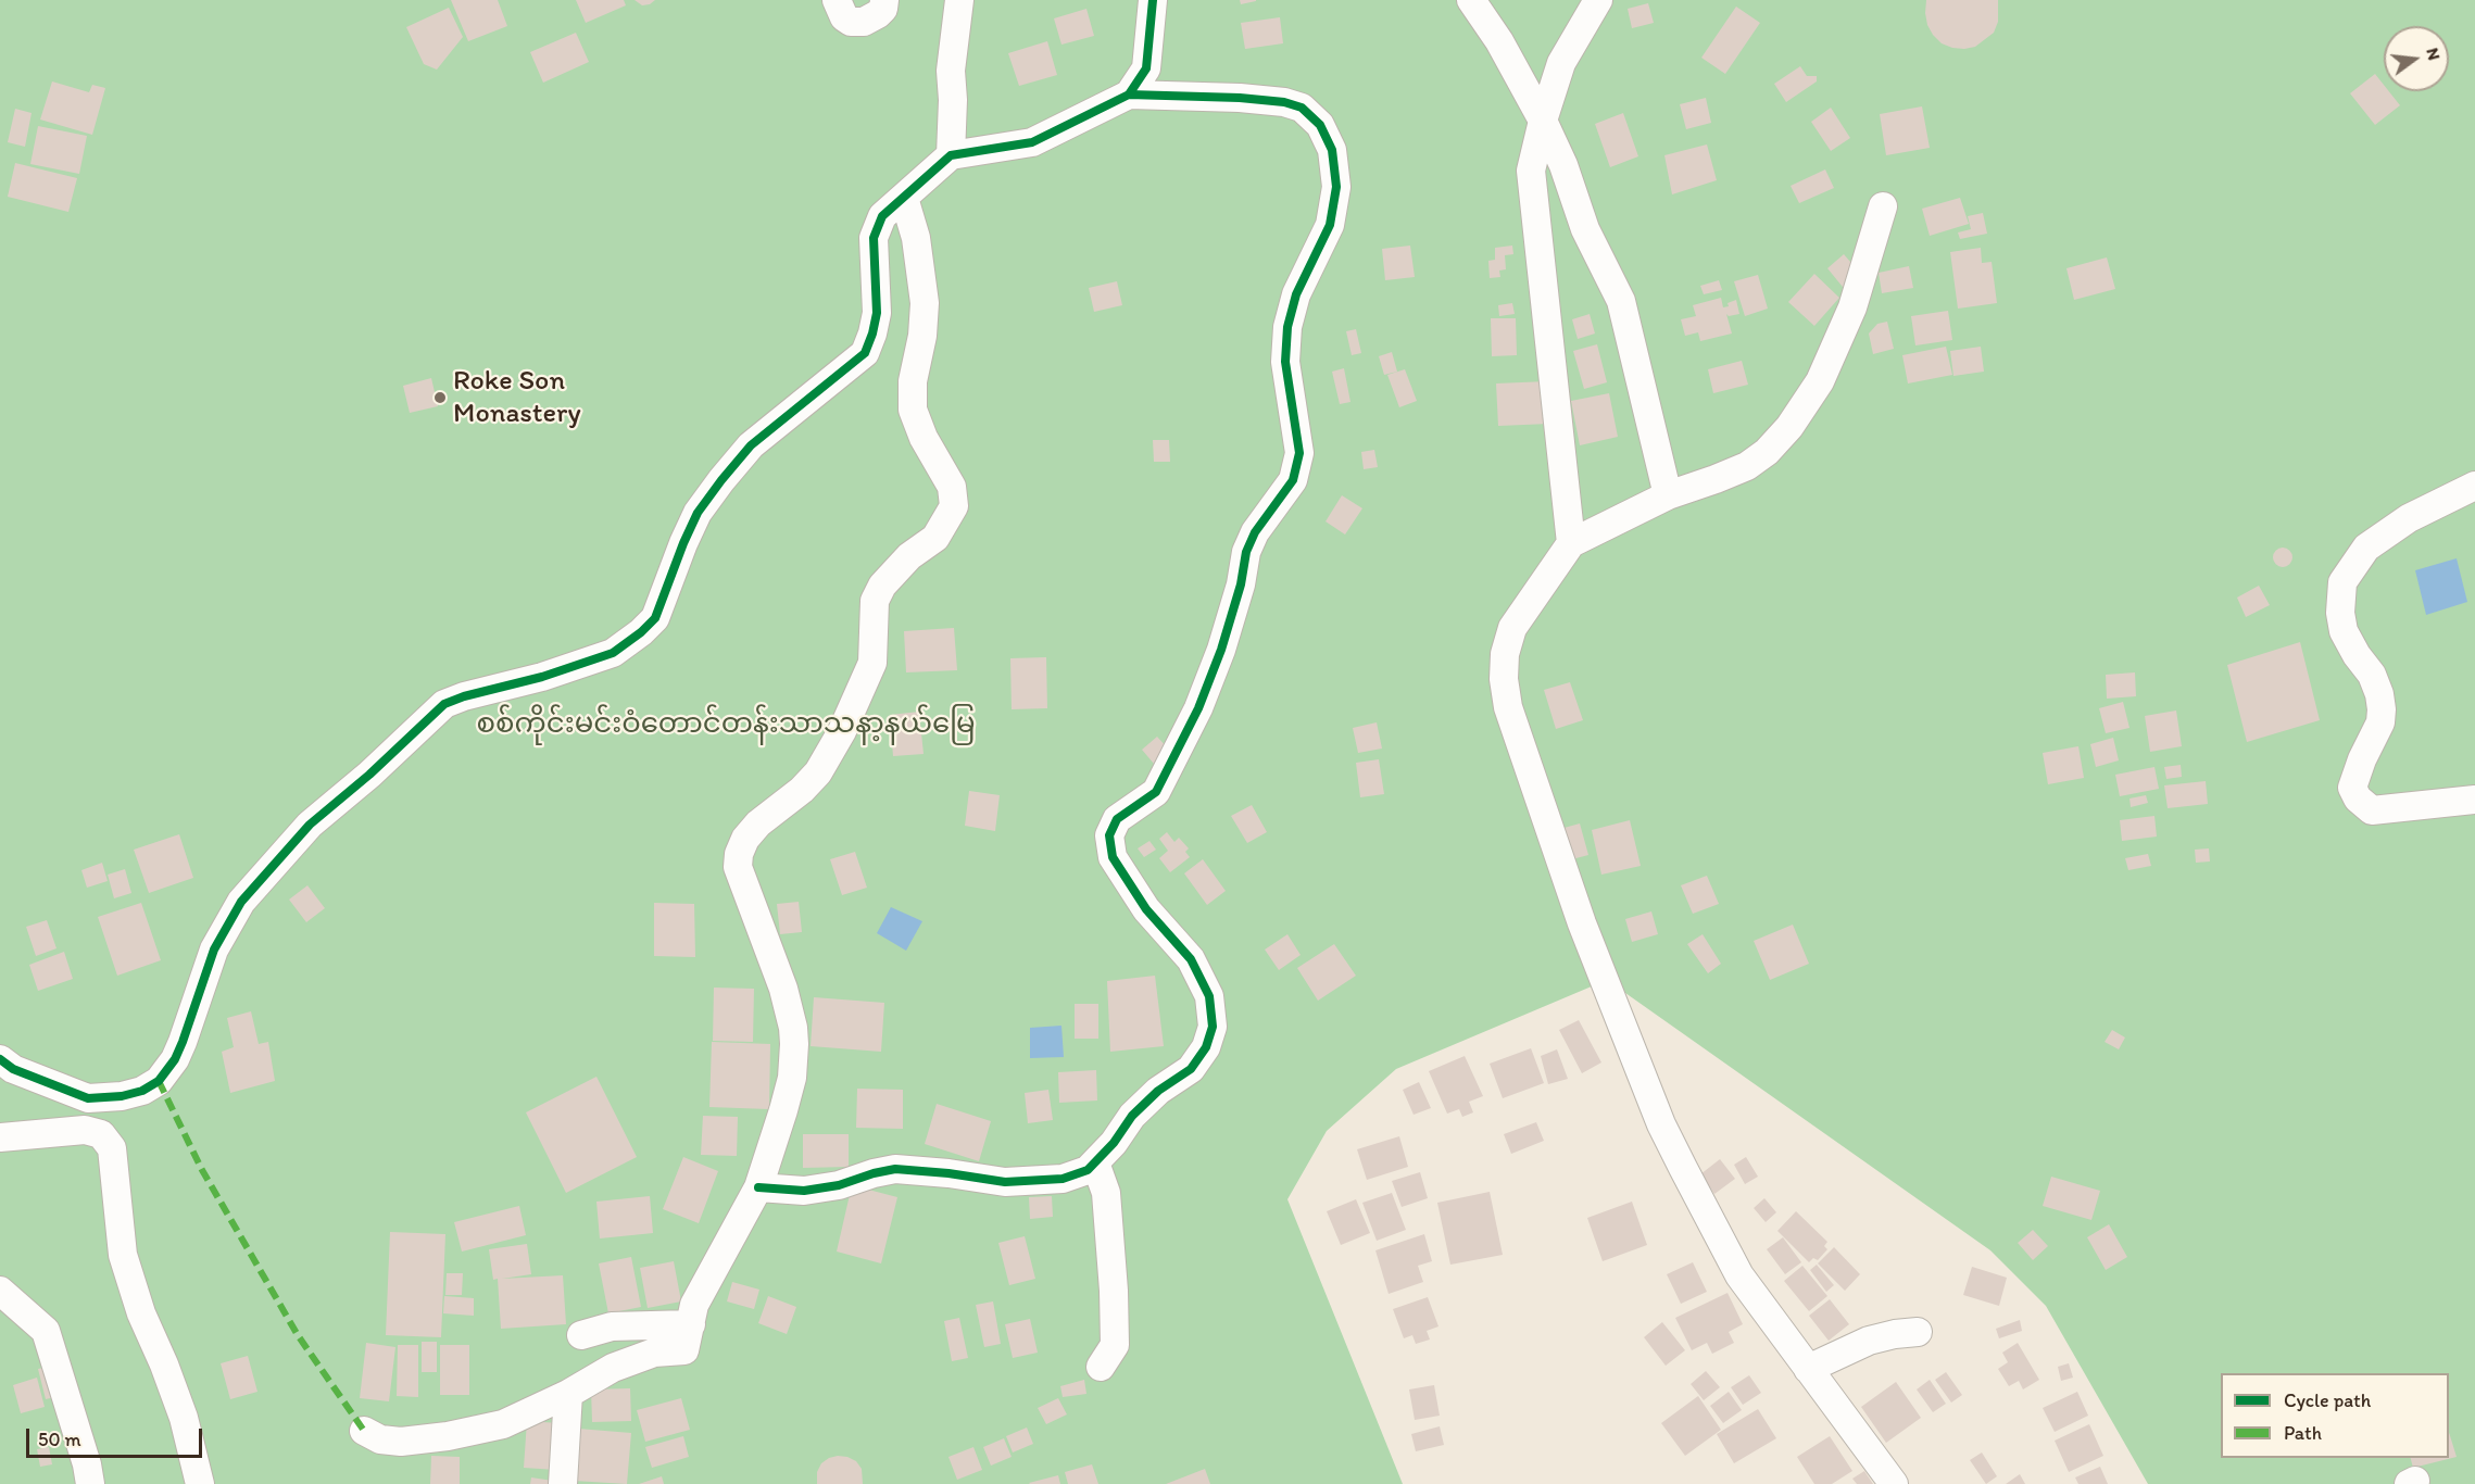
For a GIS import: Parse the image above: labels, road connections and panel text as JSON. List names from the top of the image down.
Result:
{
  "parks": ["စစ်ကိုင်းမင်းဝံတောင်တန်းသာသနာ့နယ်မြေ"],
  "places": ["Roke Son Monastery"],
  "legend": ["Cycle path", "Path"],
  "scale_bar": "50 m",
  "north": "right"
}
